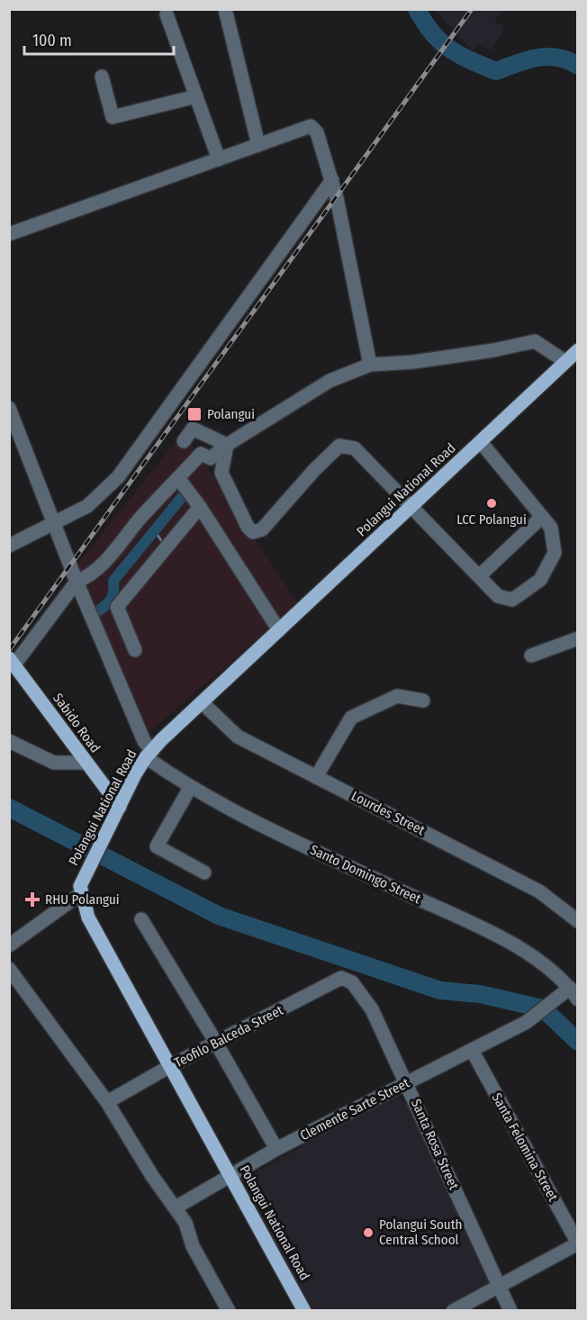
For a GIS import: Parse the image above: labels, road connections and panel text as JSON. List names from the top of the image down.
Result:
{
  "streets": {
    "main road": ["Polangui National Road", "Sabido Road"],
    "street": [
      "Lourdes Street",
      "Santo Domingo Street",
      "Teofilo Balceda Street",
      "Clemente Sarte Street",
      "Santa Rosa Street",
      "Santa Felomina Street"
    ]
  },
  "crossings": [
    ["Polangui National Road", "Sabido Road"],
    ["Polangui National Road", "Lourdes Street"],
    ["Polangui National Road", "Santo Domingo Street"],
    ["Polangui National Road", "Teofilo Balceda Street"],
    ["Polangui National Road", "Clemente Sarte Street"],
    ["Santo Domingo Street", "Clemente Sarte Street"],
    ["Teofilo Balceda Street", "Santa Rosa Street"],
    ["Clemente Sarte Street", "Santa Rosa Street"],
    ["Clemente Sarte Street", "Santa Felomina Street"]
  ],
  "places": {
    "transit": ["Polangui"],
    "other": ["LCC Polangui", "Polangui South Central School"],
    "health": ["RHU Polangui"]
  },
  "scale_bar": "100 m"
}
